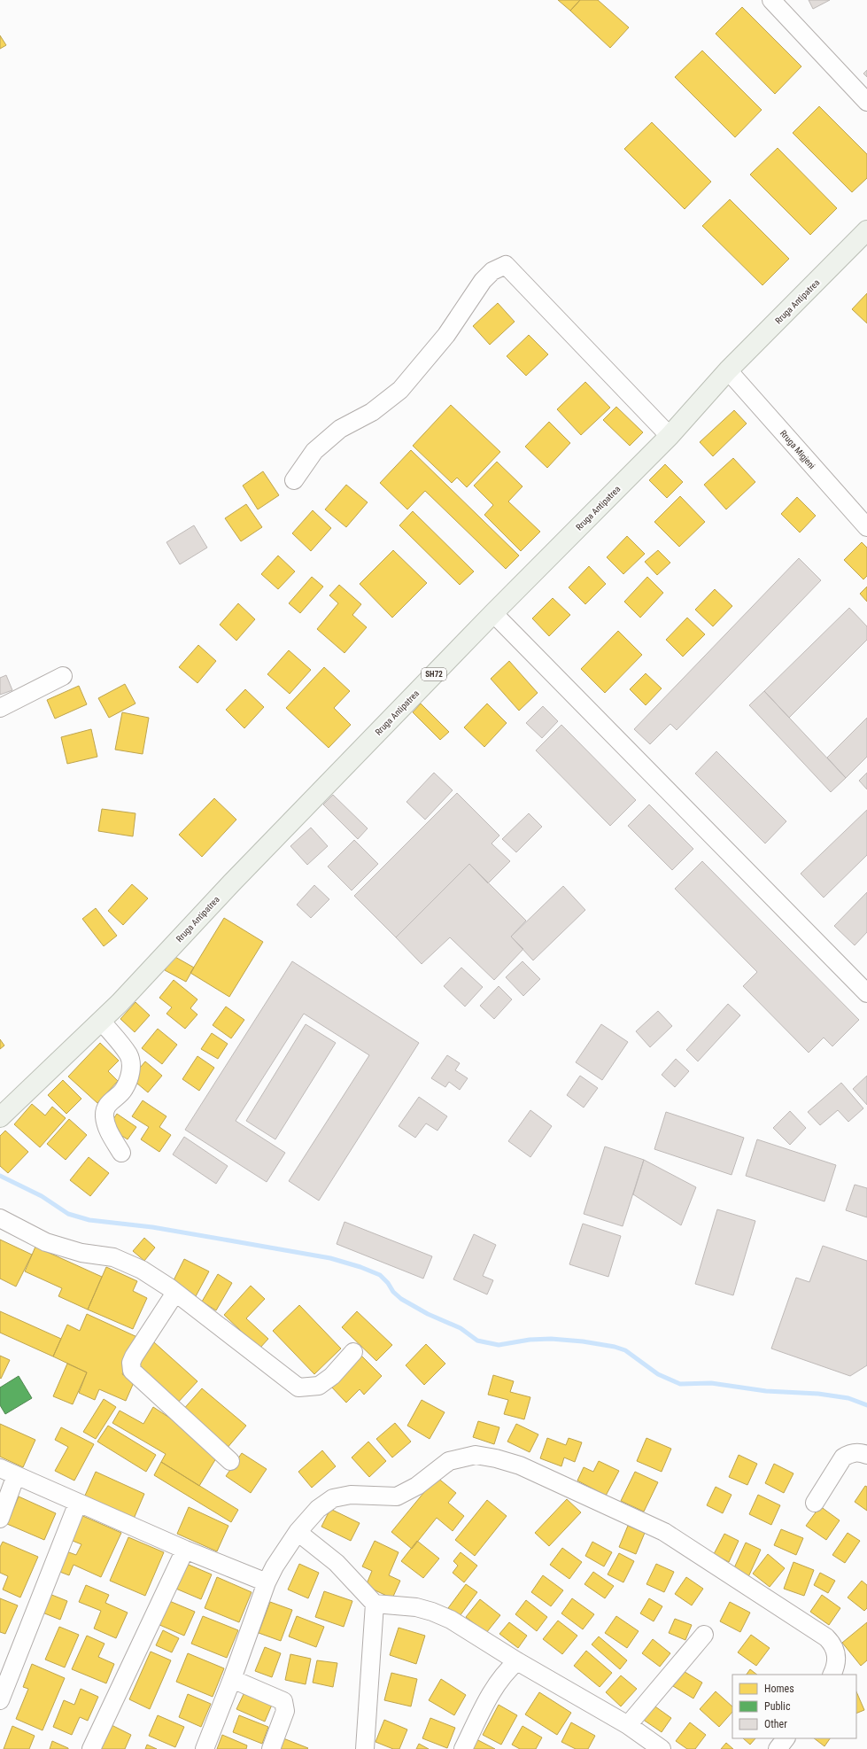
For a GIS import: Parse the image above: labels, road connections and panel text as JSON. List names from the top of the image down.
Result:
{
  "streets": {
    "main road": ["Rruga Antipatrea", "SH72"],
    "street": ["Rruga Migjeni"]
  },
  "crossings": [
    ["Rruga Antipatrea", "Rruga Migjeni"]
  ],
  "legend": ["Homes", "Public", "Other"]
}
